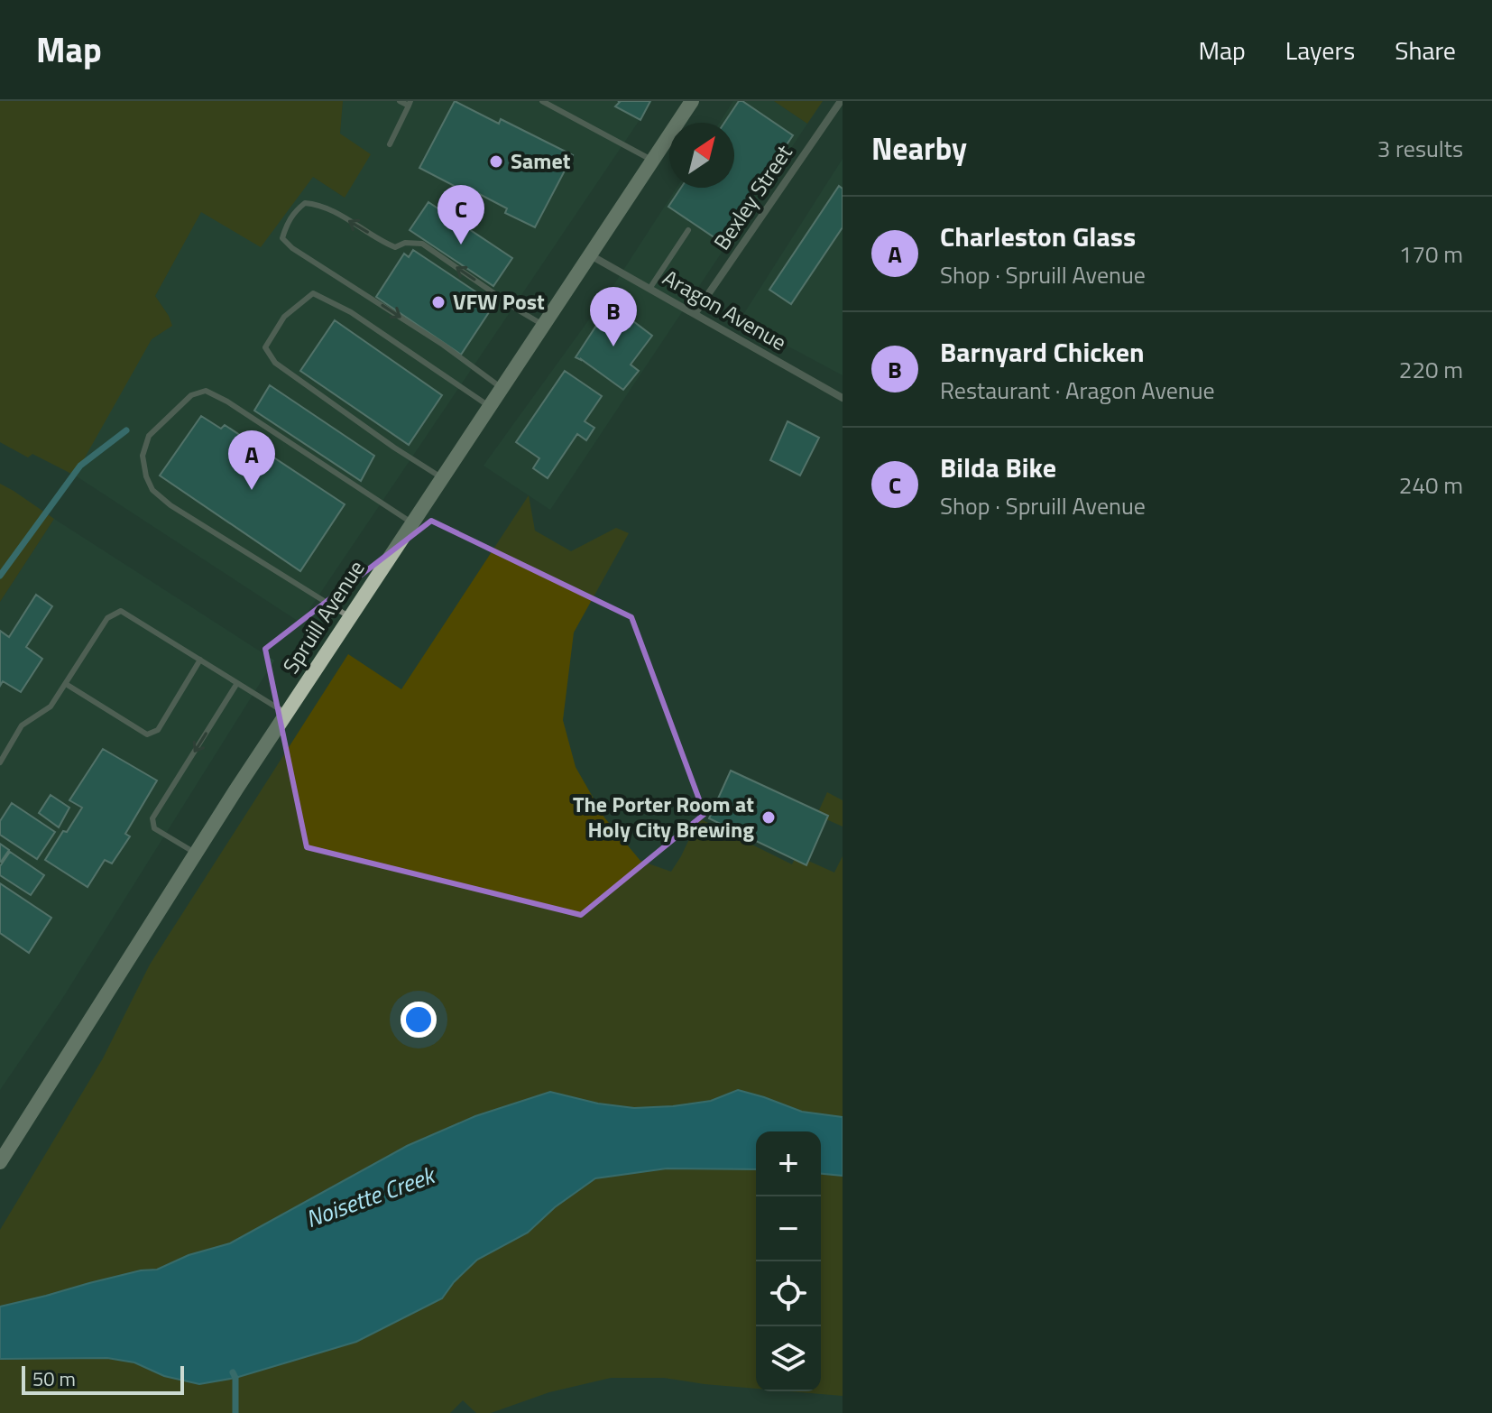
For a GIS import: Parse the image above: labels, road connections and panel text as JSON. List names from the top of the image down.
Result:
{
  "streets": {
    "street": ["Bexley Street", "Aragon Avenue", "Spruill Avenue"]
  },
  "crossings": [
    ["Bexley Street", "Aragon Avenue"],
    ["Aragon Avenue", "Spruill Avenue"]
  ],
  "water": ["Noisette Creek"],
  "places": ["Samet", "VFW Post", "The Porter Room at Holy City Brewing"],
  "scale_bar": "50 m",
  "north": "top right",
  "page": {
    "header": "Map",
    "nav": ["Map", "Layers", "Share"],
    "heading": ["Nearby", "3 results"],
    "pins": ["C", "B", "A"],
    "list": [
      {
        "mark": "A",
        "name": "Charleston Glass",
        "note": "Shop · Spruill Avenue",
        "value": "170 m"
      },
      {
        "mark": "B",
        "name": "Barnyard Chicken",
        "note": "Restaurant · Aragon Avenue",
        "value": "220 m"
      },
      {
        "mark": "C",
        "name": "Bilda Bike",
        "note": "Shop · Spruill Avenue",
        "value": "240 m"
      }
    ],
    "map_buttons": ["+", "−"],
    "scale": "50 m"
  }
}
